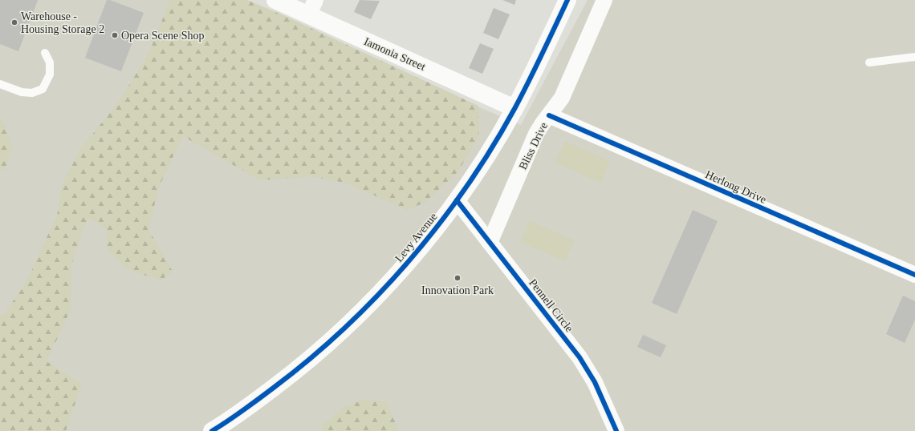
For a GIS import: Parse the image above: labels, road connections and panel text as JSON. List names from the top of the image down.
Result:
{
  "streets": {
    "street": [
      "Iamonia Street",
      "Bliss Drive",
      "Herlong Drive",
      "Levy Avenue",
      "Pennell Circle"
    ]
  },
  "crossings": [
    ["Iamonia Street", "Levy Avenue"],
    ["Bliss Drive", "Herlong Drive"],
    ["Bliss Drive", "Pennell Circle"],
    ["Levy Avenue", "Pennell Circle"]
  ],
  "places": ["Warehouse - Housing Storage 2", "Opera Scene Shop", "Innovation Park"]
}
